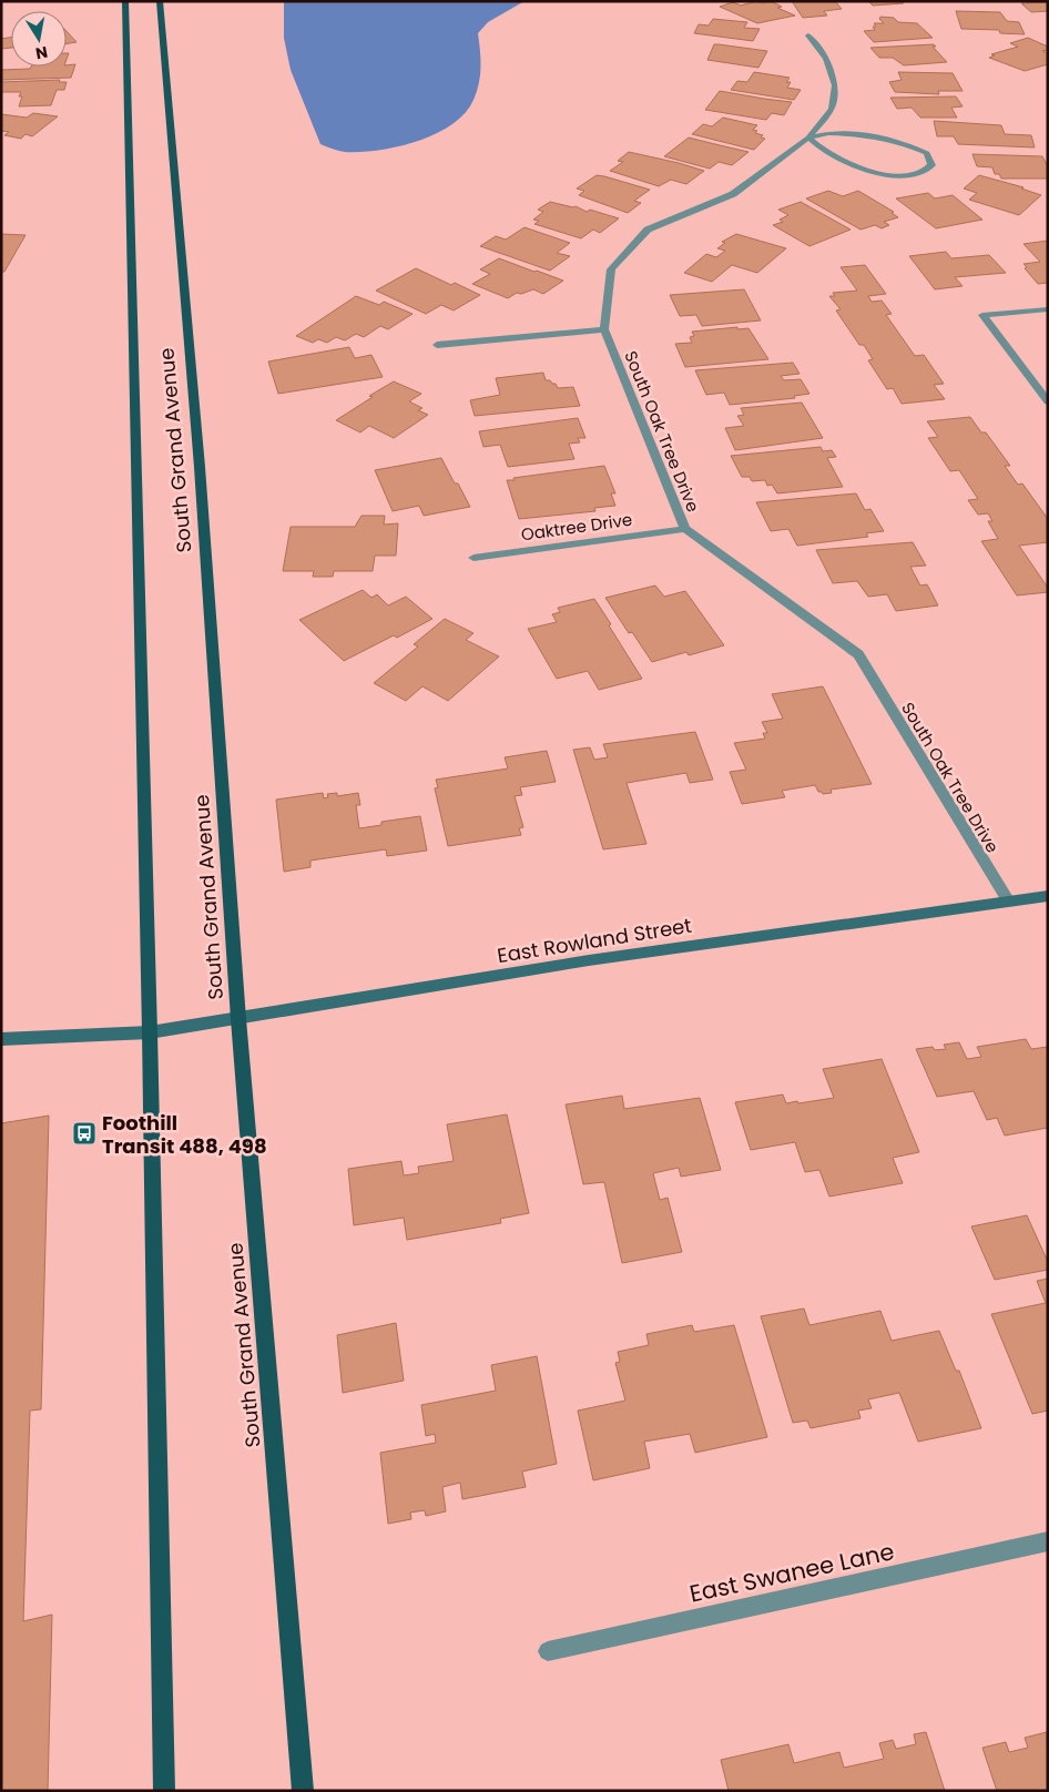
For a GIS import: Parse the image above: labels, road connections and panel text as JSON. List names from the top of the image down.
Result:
{
  "streets": {
    "main road": ["South Grand Avenue", "East Rowland Street"],
    "street": ["South Oak Tree Drive", "Oaktree Drive", "East Swanee Lane"]
  },
  "crossings": [
    ["South Oak Tree Drive", "Oaktree Drive"],
    ["South Oak Tree Drive", "East Rowland Street"],
    ["South Grand Avenue", "East Rowland Street"]
  ],
  "places": {
    "bus stop": ["Foothill Transit 488, 498"]
  },
  "north": "bottom"
}
